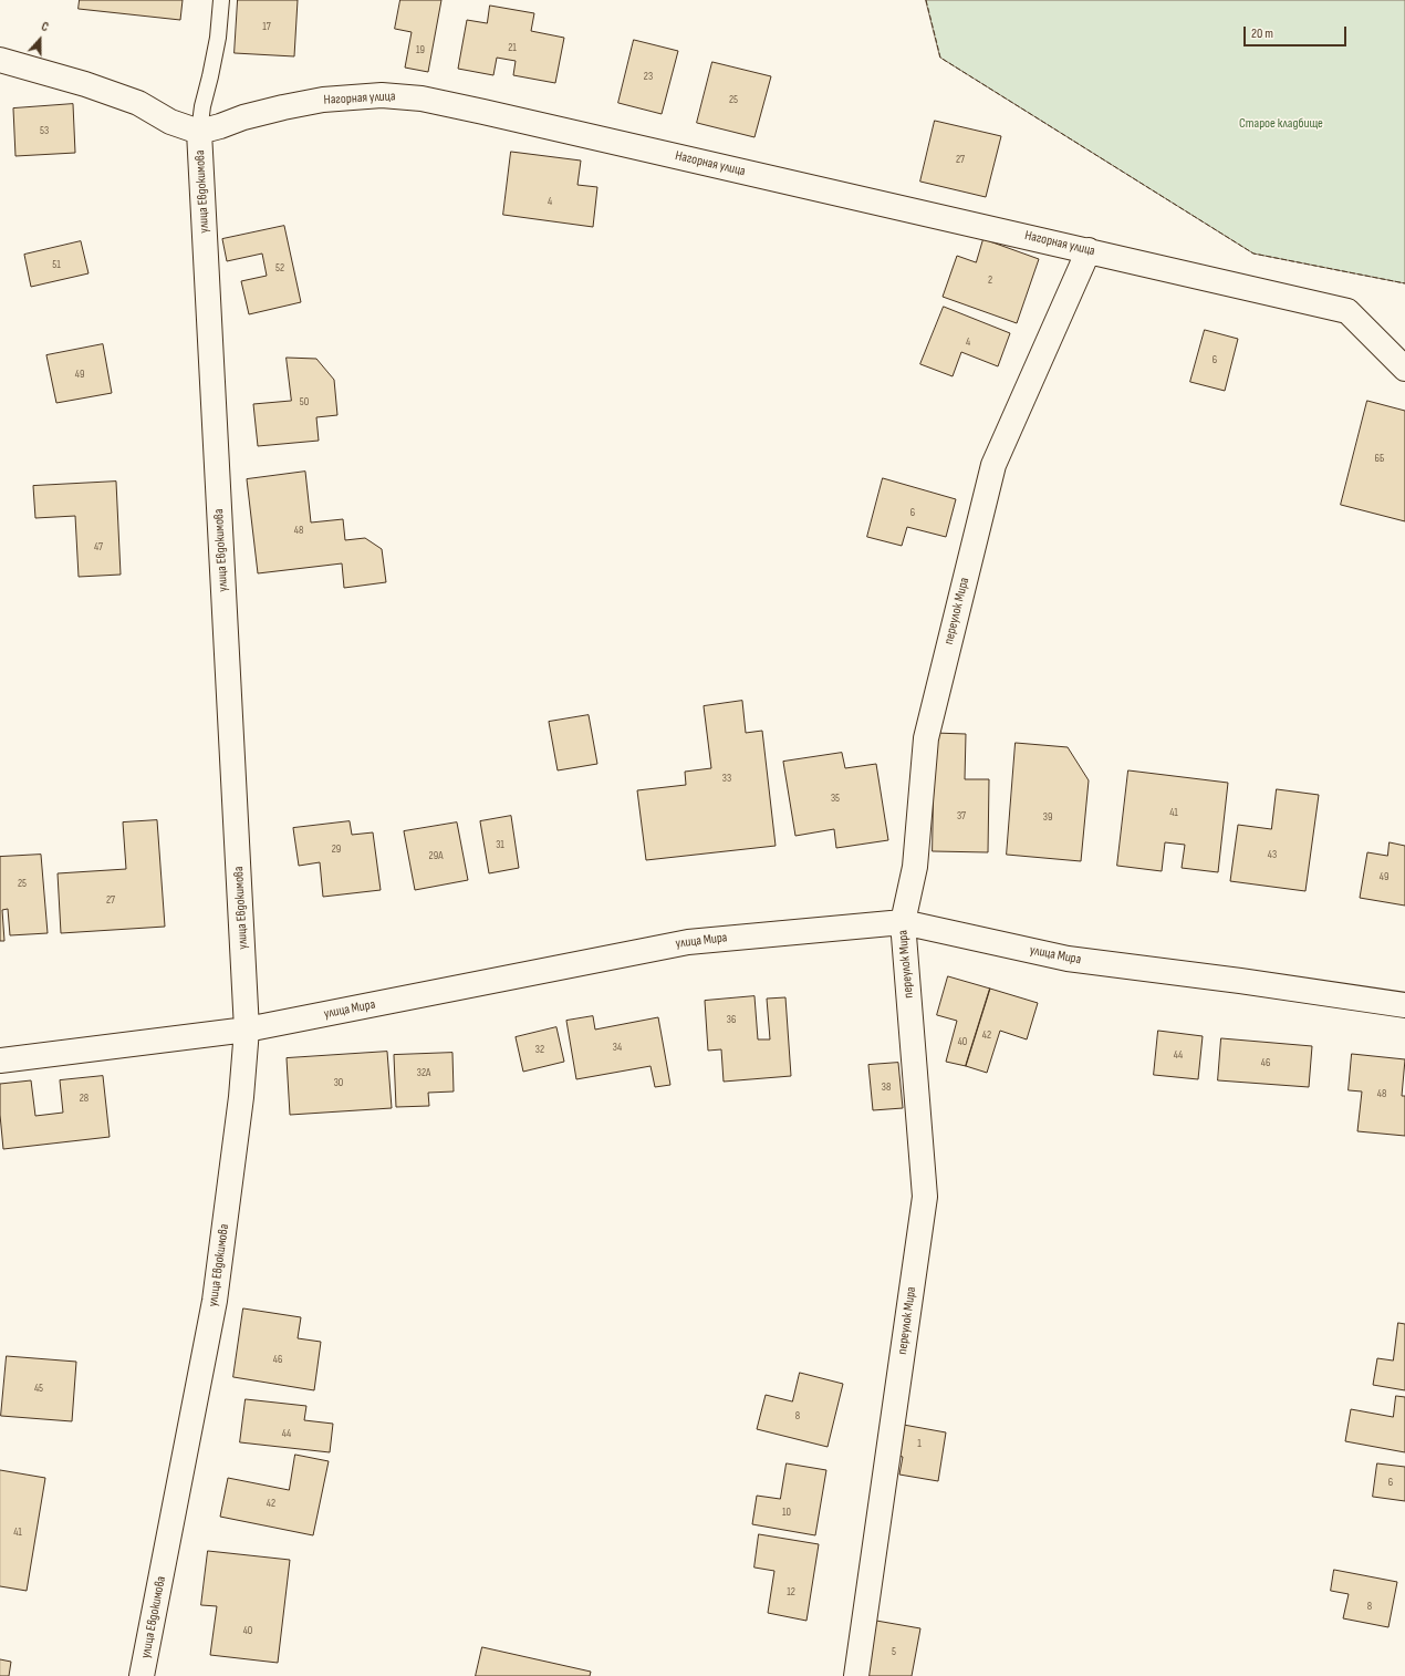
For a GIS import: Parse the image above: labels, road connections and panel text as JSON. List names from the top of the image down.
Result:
{
  "streets": {
    "street": [
      "Нагорная улица",
      "улица Евдокимова",
      "переулок Мира",
      "улица Мира"
    ]
  },
  "crossings": [
    ["Нагорная улица", "улица Евдокимова"],
    ["Нагорная улица", "переулок Мира"],
    ["улица Евдокимова", "улица Мира"],
    ["переулок Мира", "улица Мира"]
  ],
  "parks": ["Старое кладбище"],
  "house_numbers": [
    "17",
    "21",
    "19",
    "23",
    "25",
    "53",
    "27",
    "4",
    "51",
    "52",
    "2",
    "4",
    "6",
    "49",
    "50",
    "6Б",
    "6",
    "48",
    "47",
    "33",
    "35",
    "41",
    "37",
    "39",
    "31",
    "29",
    "43",
    "29А",
    "49",
    "25",
    "27",
    "36",
    "42",
    "40",
    "34",
    "32",
    "44",
    "46",
    "32А",
    "30",
    "38",
    "48",
    "28",
    "46",
    "45",
    "8",
    "44",
    "1",
    "6",
    "42",
    "10",
    "41",
    "12",
    "8",
    "40",
    "5"
  ],
  "scale_bar": "20 m",
  "north": "top"
}
